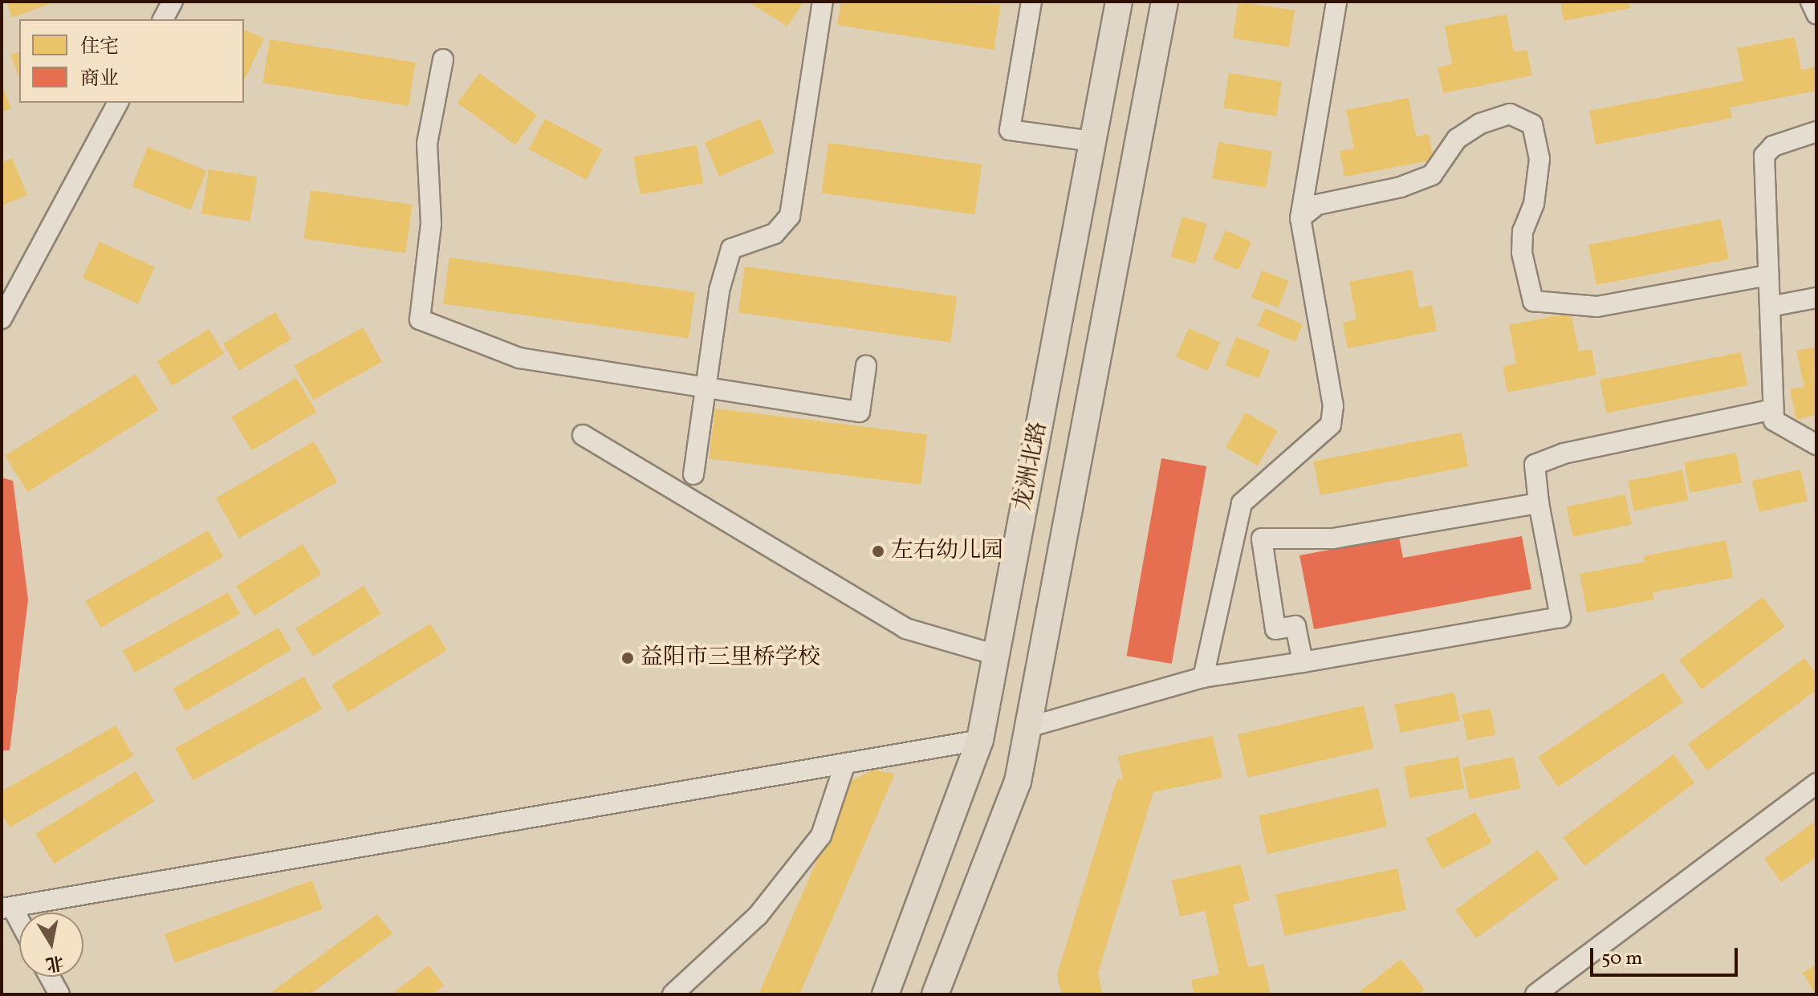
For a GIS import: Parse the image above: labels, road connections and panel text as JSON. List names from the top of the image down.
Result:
{
  "streets": {
    "main road": ["龙洲北路"]
  },
  "places": ["左右幼儿园", "益阳市三里桥学校"],
  "legend": ["住宅", "商业"],
  "scale_bar": "50 m",
  "north": "bottom"
}
